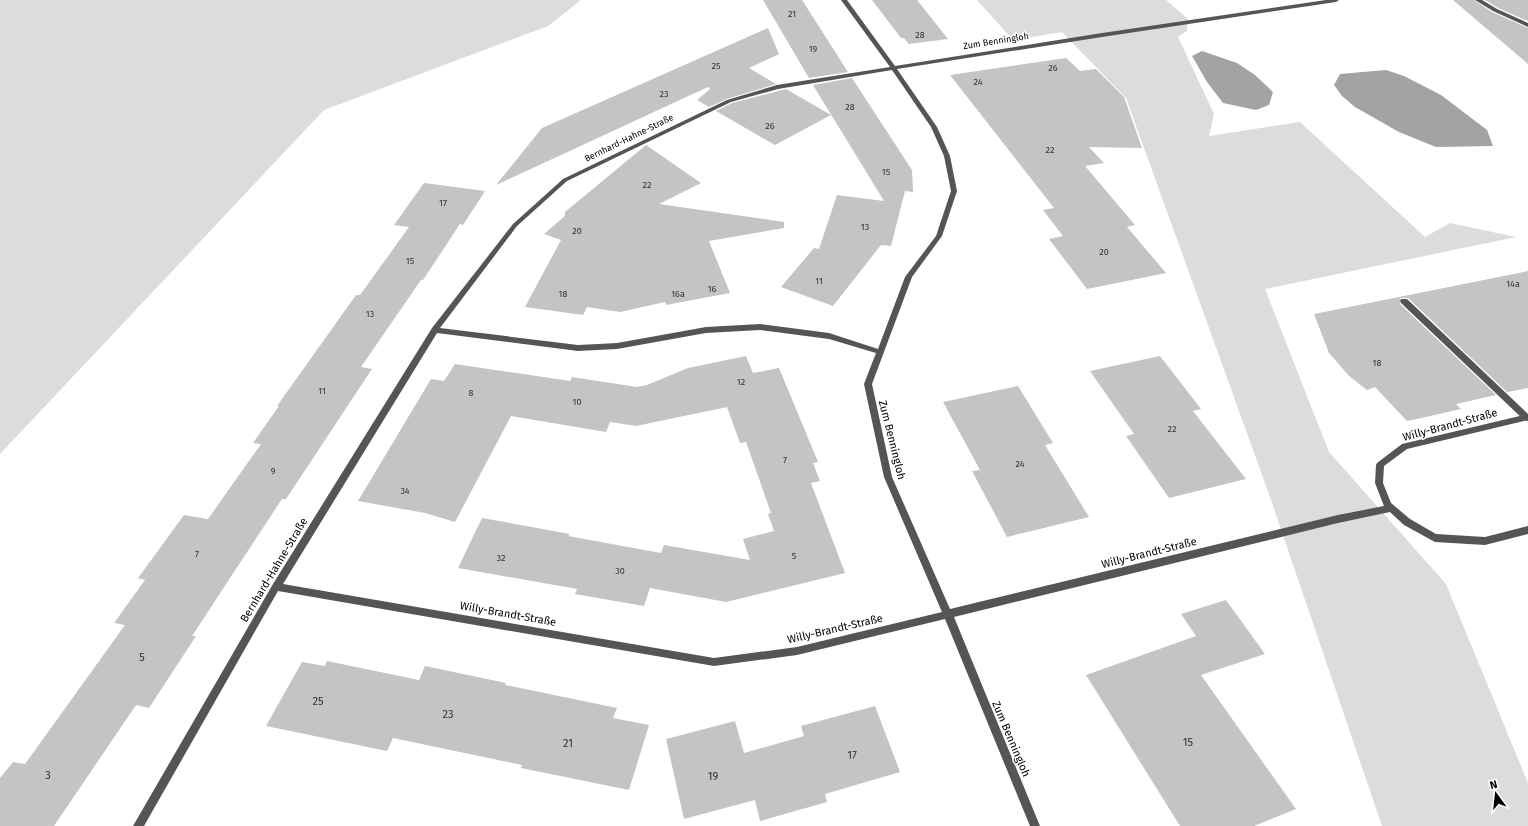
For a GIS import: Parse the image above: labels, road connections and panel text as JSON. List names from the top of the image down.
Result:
{
  "streets": {
    "street": ["Zum Benningloh", "Bernhard-Hahne-Straße", "Willy-Brandt-Straße"]
  },
  "crossings": [
    ["Zum Benningloh", "Bernhard-Hahne-Straße"],
    ["Zum Benningloh", "Willy-Brandt-Straße"],
    ["Bernhard-Hahne-Straße", "Willy-Brandt-Straße"]
  ],
  "house_numbers": [
    "21",
    "28",
    "19",
    "25",
    "26",
    "24",
    "23",
    "28",
    "26",
    "22",
    "15",
    "22",
    "17",
    "13",
    "20",
    "20",
    "15",
    "11",
    "14a",
    "16",
    "18",
    "16a",
    "13",
    "18",
    "12",
    "11",
    "8",
    "10",
    "22",
    "7",
    "24",
    "9",
    "34",
    "7",
    "5",
    "32",
    "30",
    "5",
    "25",
    "23",
    "15",
    "21",
    "17",
    "3",
    "19"
  ],
  "north": "top"
}
